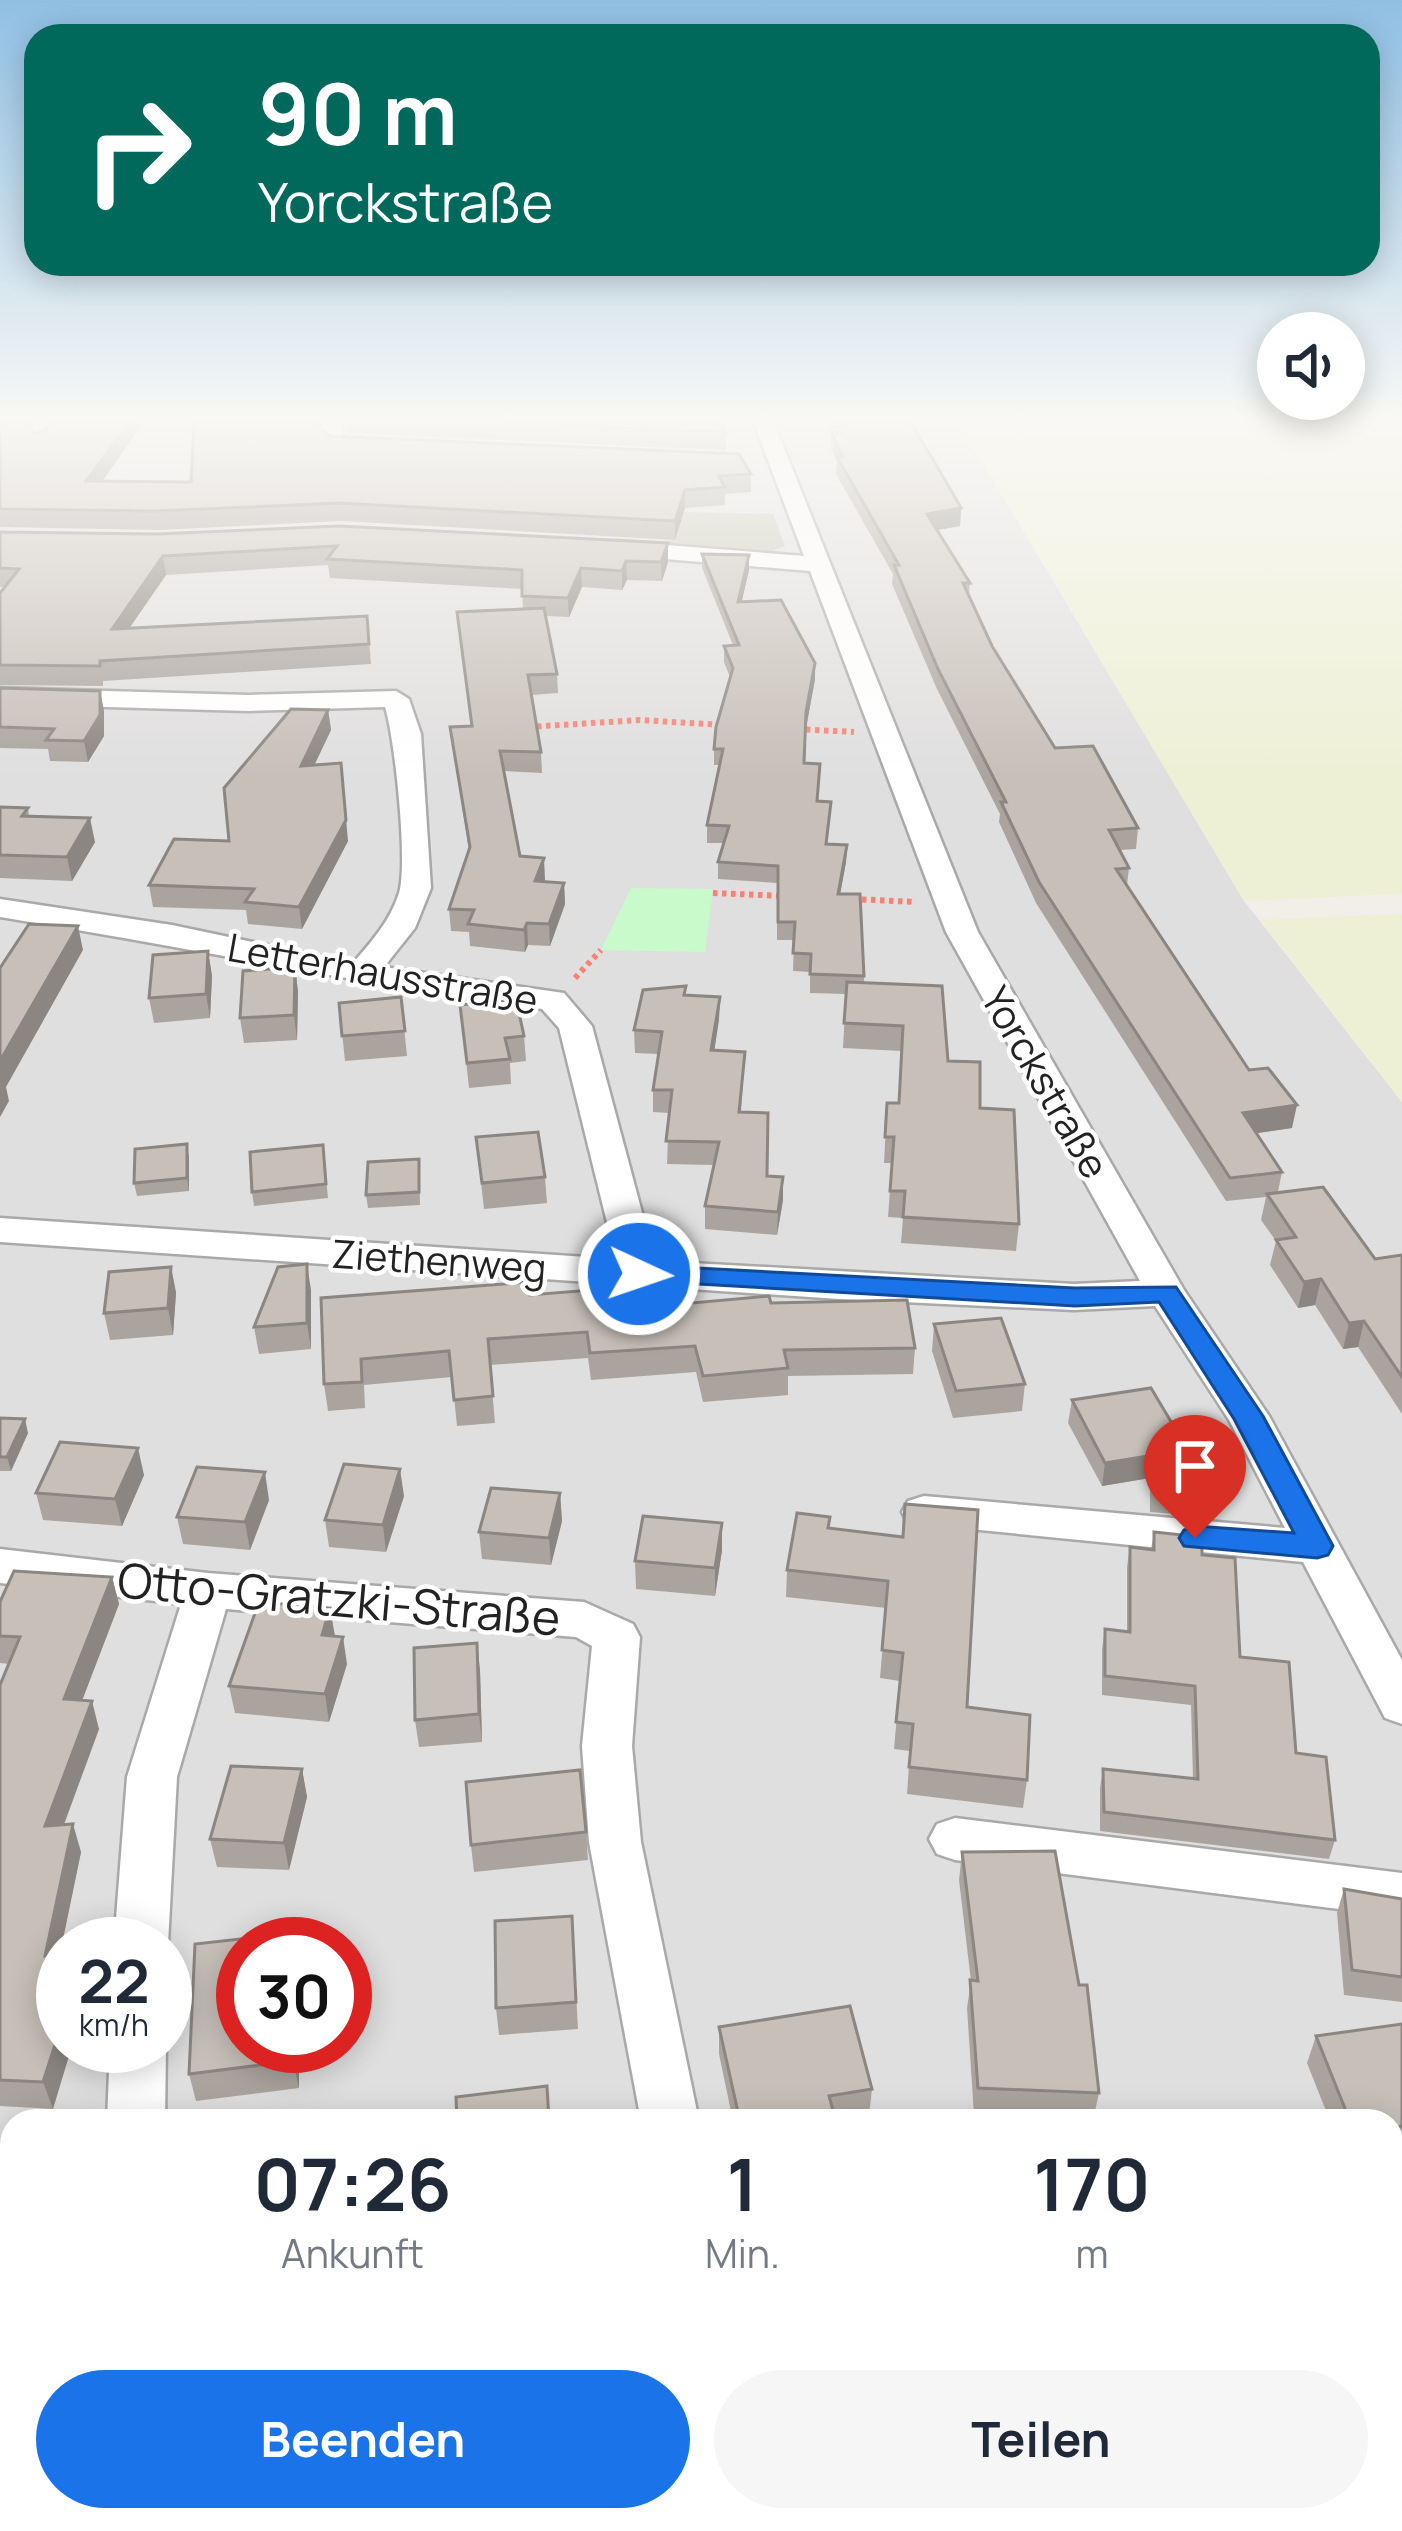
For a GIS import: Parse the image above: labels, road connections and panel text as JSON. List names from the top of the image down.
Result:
{
  "streets": {
    "street": [
      "Letterhausstraße",
      "Yorckstraße",
      "Ziethenweg",
      "Otto-Gratzki-Straße"
    ]
  },
  "crossings": [
    ["Letterhausstraße", "Ziethenweg"],
    ["Yorckstraße", "Ziethenweg"]
  ],
  "page": {
    "turn": ["90 m", "Yorckstraße"],
    "speed": "22 km/h",
    "limit": "30",
    "eta": [
      "07:26",
      "Ankunft",
      "1",
      "Min.",
      "170",
      "m"
    ],
    "buttons": ["Beenden", "Teilen"]
  }
}
